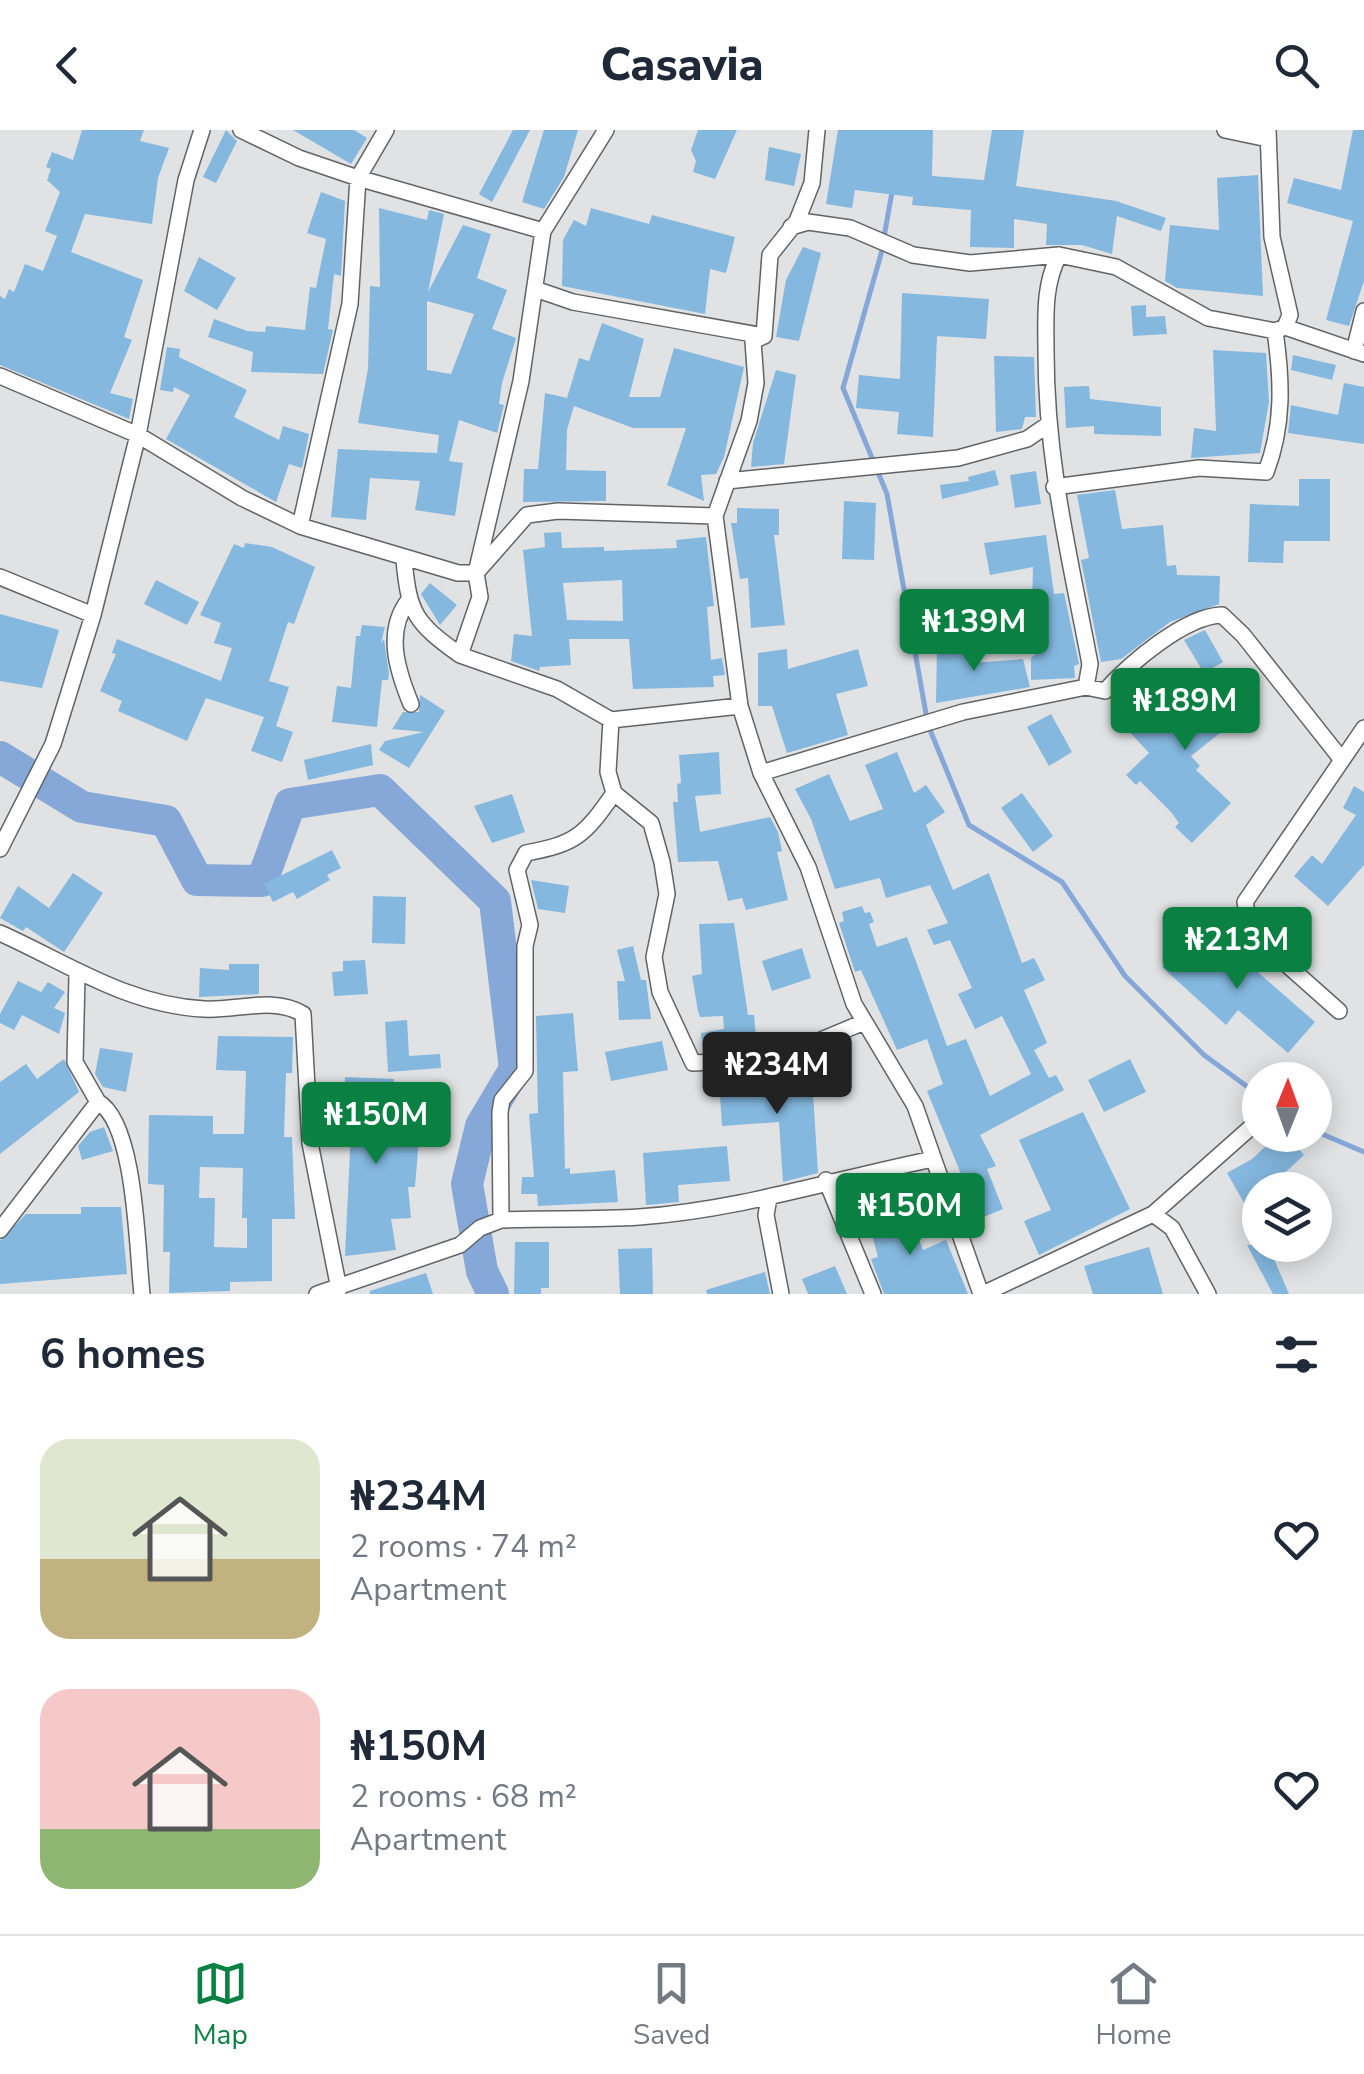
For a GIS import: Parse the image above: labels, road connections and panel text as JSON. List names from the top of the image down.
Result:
{
  "north": "top",
  "page": {
    "header": "Casavia",
    "price": [
      "₦139M",
      "₦189M",
      "₦213M",
      "₦234M",
      "₦150M",
      "₦150M"
    ],
    "heading": "6 homes",
    "list": [
      {
        "name": "₦234M",
        "note": "2 rooms · 74 m² · Apartment"
      },
      {
        "name": "₦150M",
        "note": "2 rooms · 68 m² · Apartment"
      }
    ],
    "tabs": ["Map", "Saved", "Home"]
  }
}
